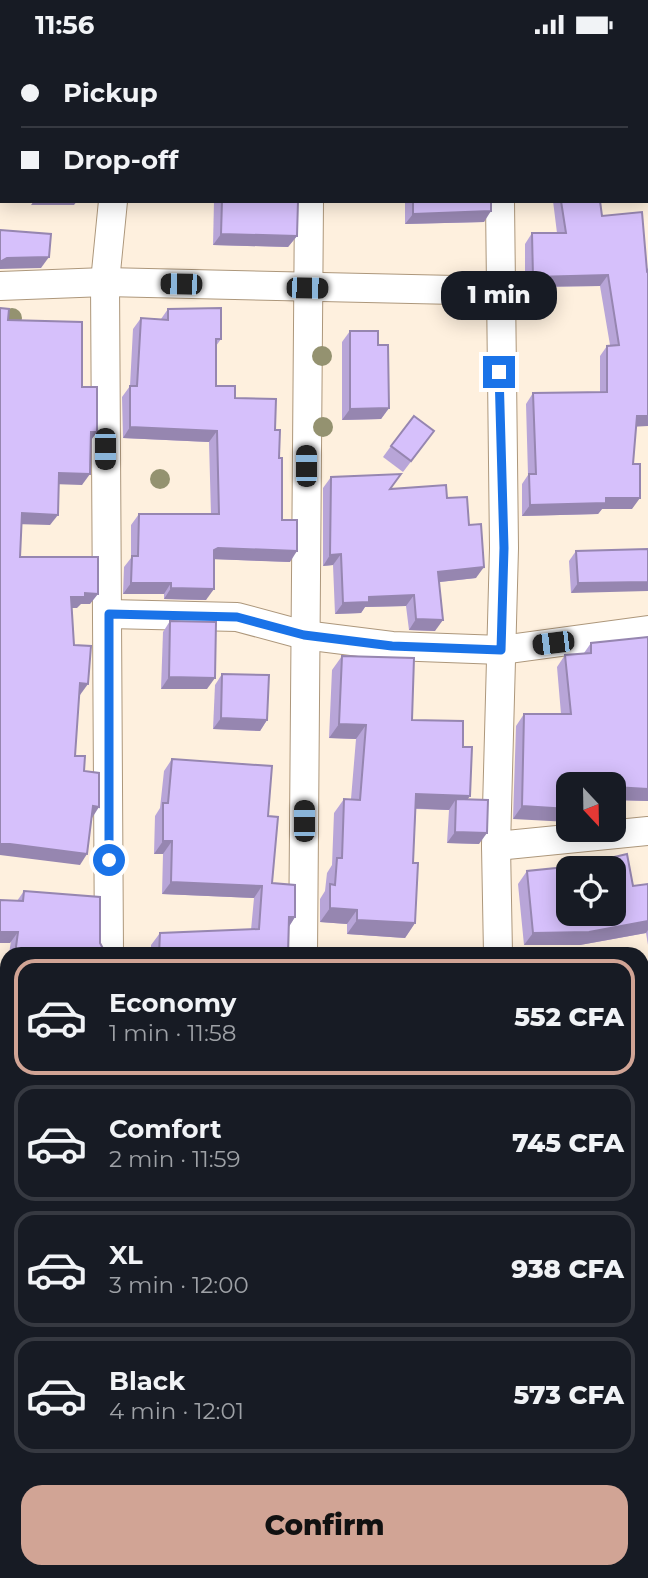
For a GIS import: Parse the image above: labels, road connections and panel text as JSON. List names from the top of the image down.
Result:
{
  "north": "bottom",
  "page": {
    "status": "11:56",
    "banner": ["Pickup", "Drop-off"],
    "bubble": "1 min",
    "list": [
      {
        "name": "Economy",
        "note": "1 min · 11:58",
        "value": "552 CFA"
      },
      {
        "name": "Comfort",
        "note": "2 min · 11:59",
        "value": "745 CFA"
      },
      {
        "name": "XL",
        "note": "3 min · 12:00",
        "value": "938 CFA"
      },
      {
        "name": "Black",
        "note": "4 min · 12:01",
        "value": "573 CFA"
      }
    ],
    "buttons": "Confirm"
  }
}
